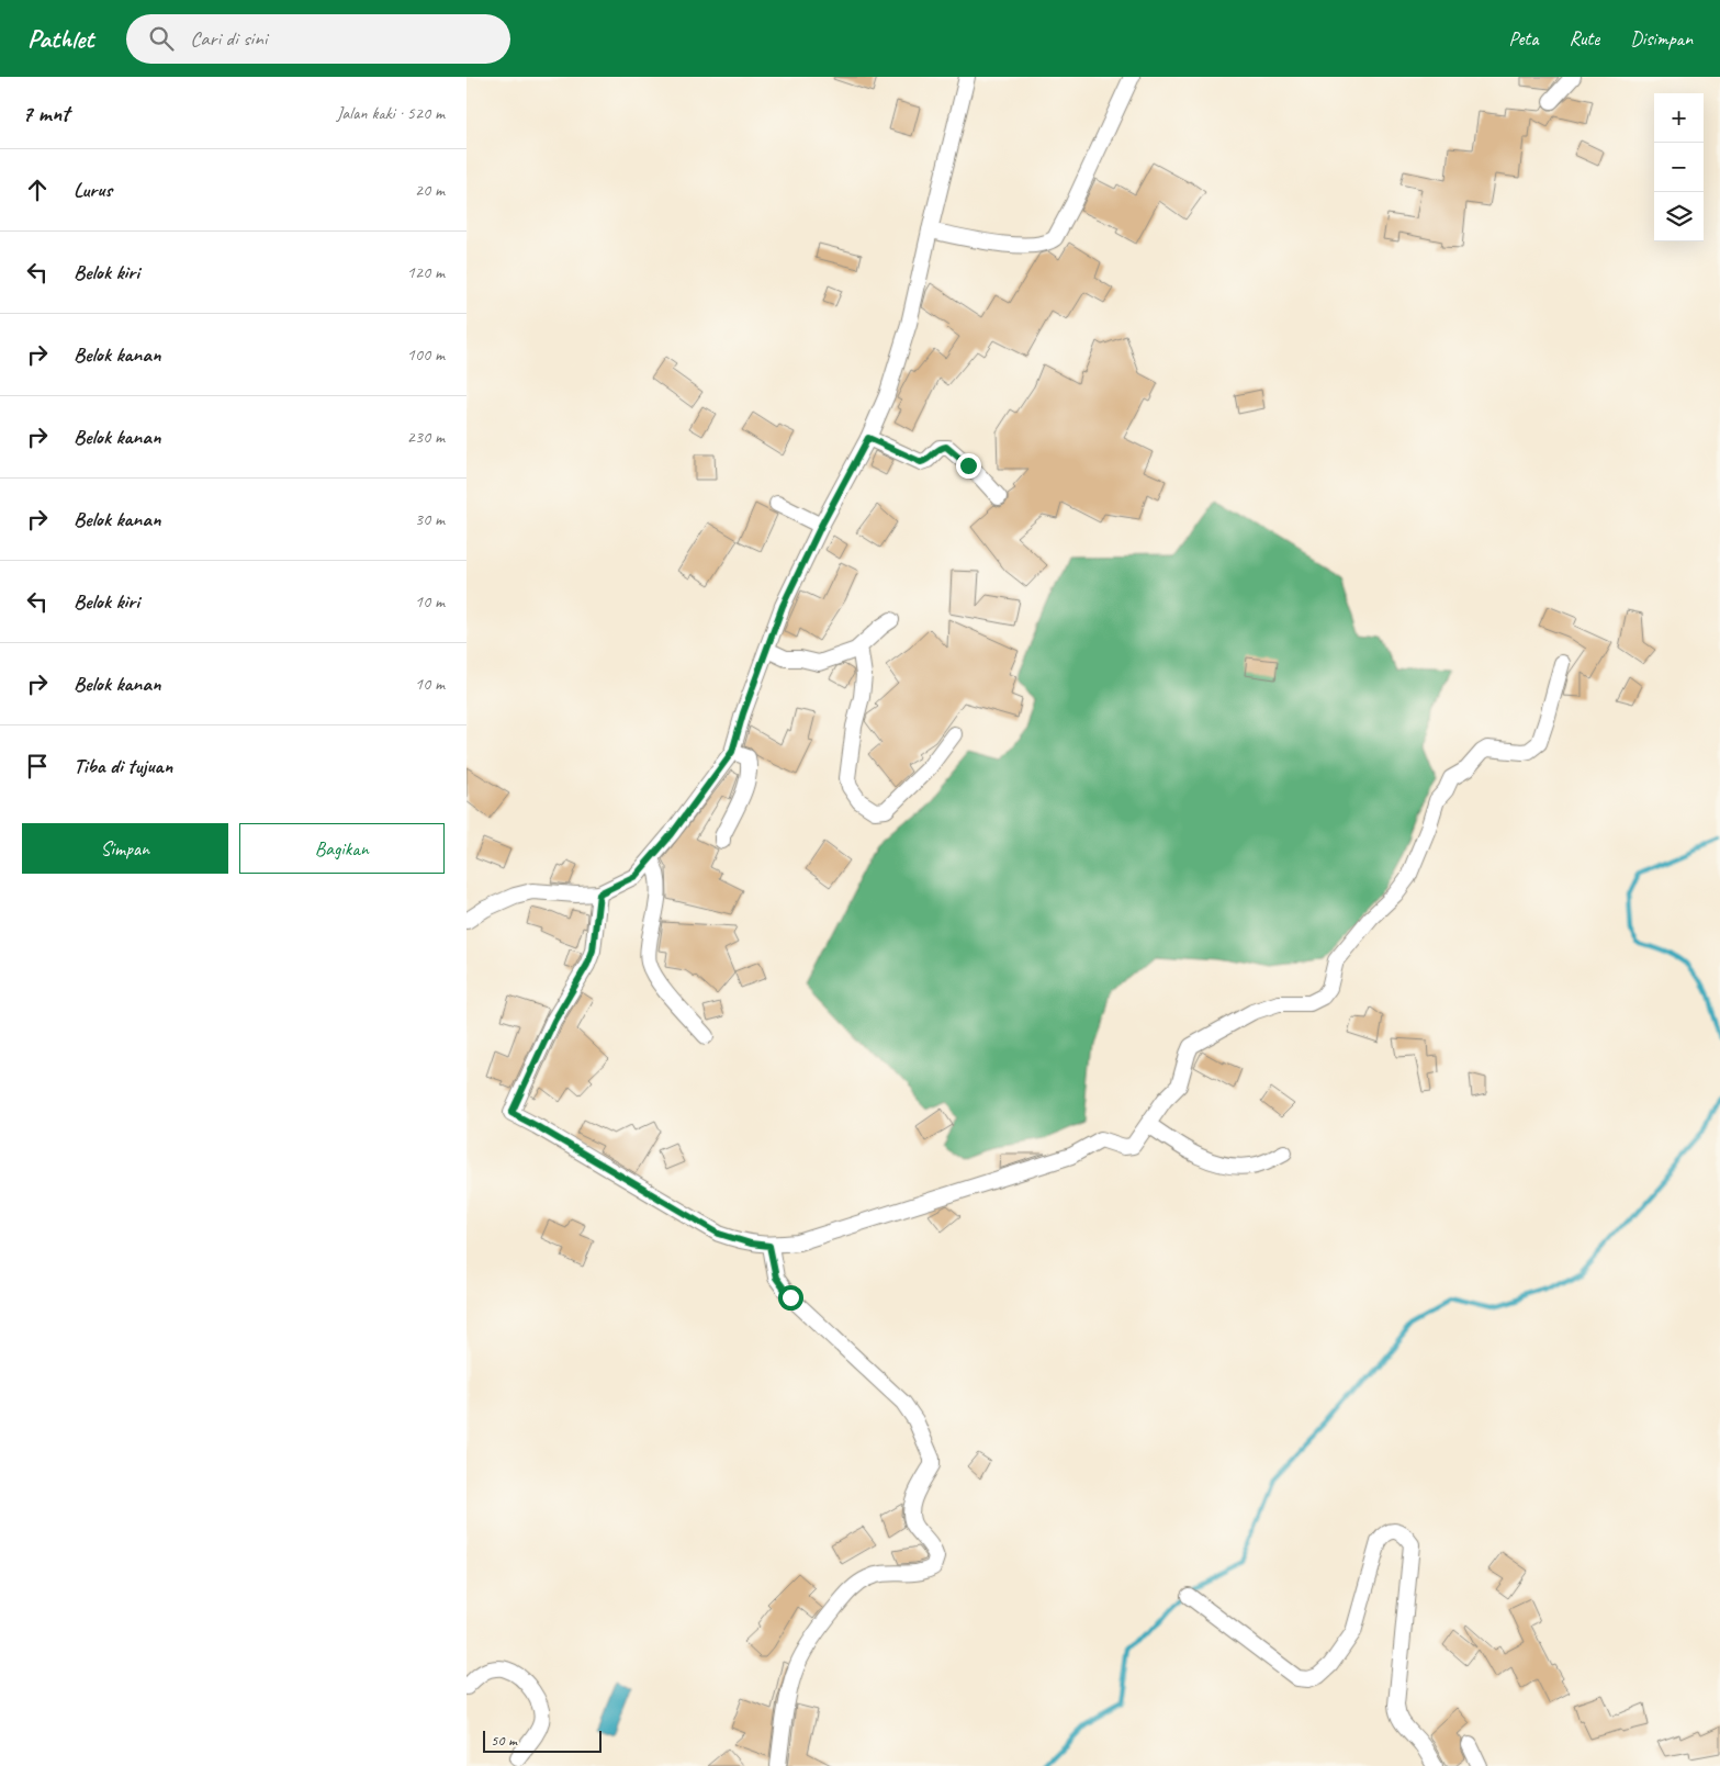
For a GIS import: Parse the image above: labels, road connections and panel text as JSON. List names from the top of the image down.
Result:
{
  "scale_bar": "50 m",
  "page": {
    "header": "Pathlet",
    "search": "Cari di sini",
    "nav": ["Peta", "Rute", "Disimpan"],
    "heading": ["7 mnt", "Jalan kaki · 520 m"],
    "map_buttons": ["+", "−"],
    "list": [
      ["Lurus", "20 m"],
      ["Belok kiri", "120 m"],
      ["Belok kanan", "100 m"],
      ["Belok kanan", "230 m"],
      ["Belok kanan", "30 m"],
      ["Belok kiri", "10 m"],
      ["Belok kanan", "10 m"],
      "Tiba di tujuan"
    ],
    "buttons": ["Simpan", "Bagikan"],
    "scale": "50 m"
  }
}
